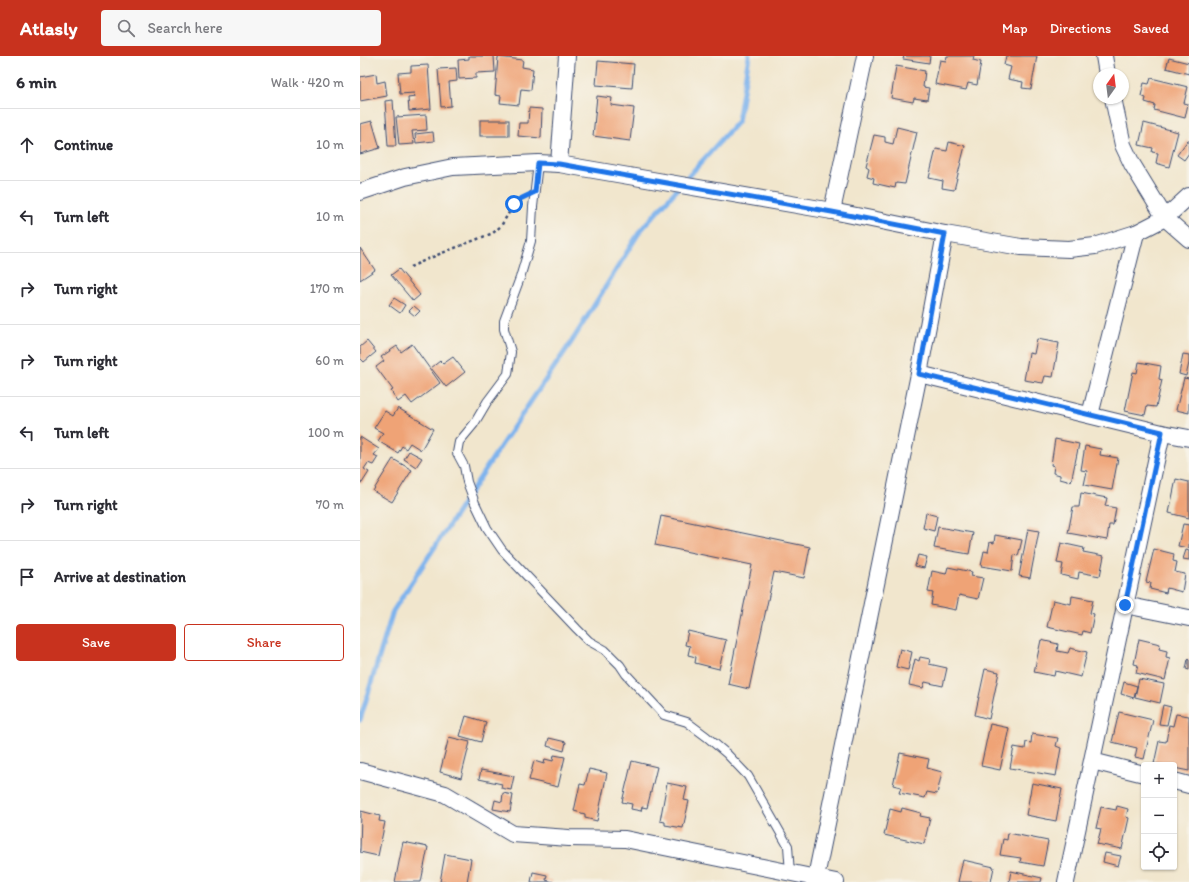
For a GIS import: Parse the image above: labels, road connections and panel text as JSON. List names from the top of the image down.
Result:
{
  "north": "top",
  "page": {
    "header": "Atlasly",
    "search": "Search here",
    "nav": ["Map", "Directions", "Saved"],
    "heading": ["6 min", "Walk · 420 m"],
    "list": [
      ["Continue", "10 m"],
      ["Turn left", "10 m"],
      ["Turn right", "170 m"],
      ["Turn right", "60 m"],
      ["Turn left", "100 m"],
      ["Turn right", "70 m"],
      "Arrive at destination"
    ],
    "buttons": ["Save", "Share"],
    "map_buttons": ["+", "−"]
  }
}
